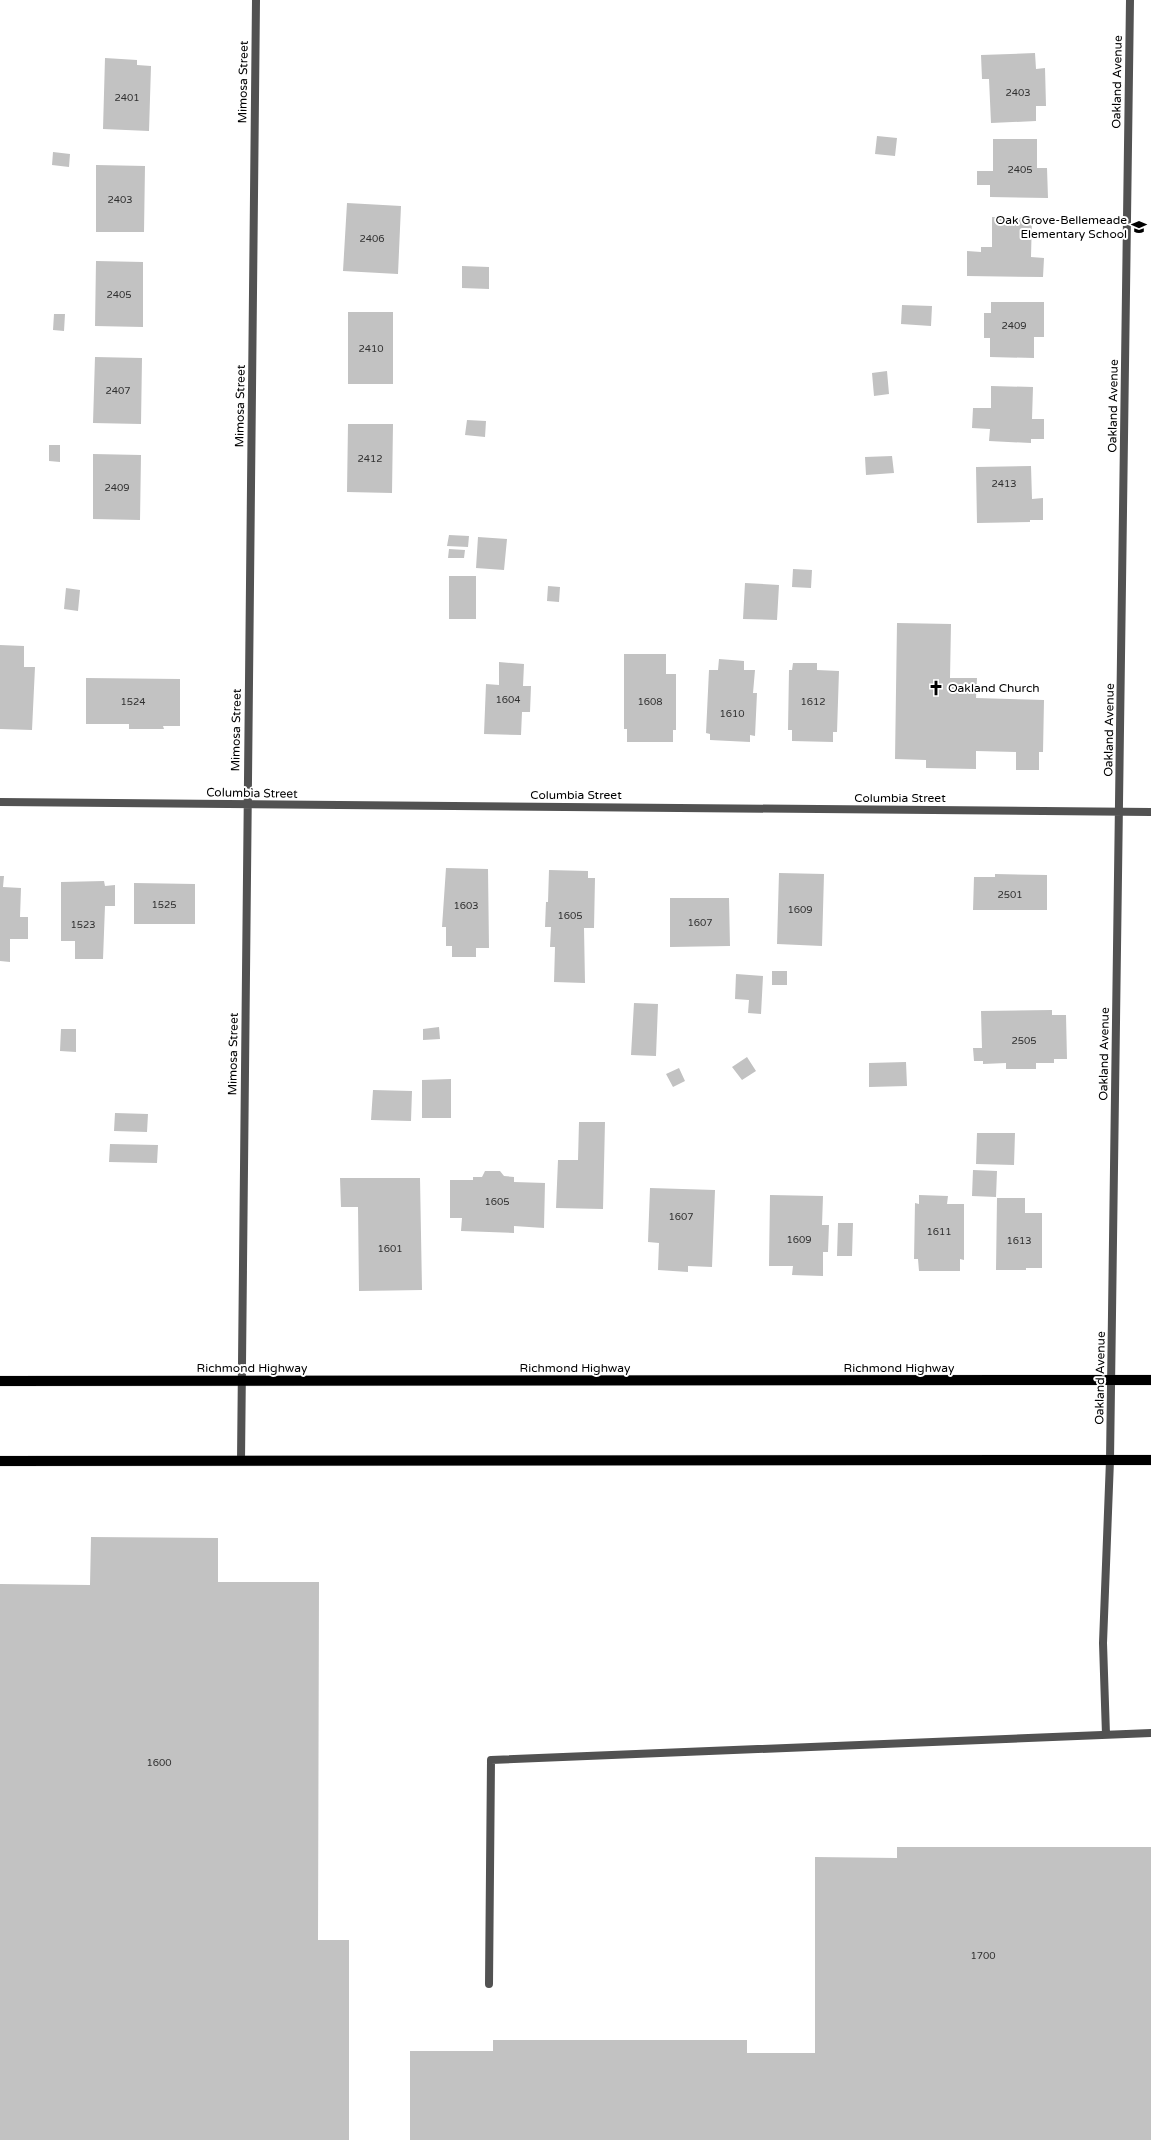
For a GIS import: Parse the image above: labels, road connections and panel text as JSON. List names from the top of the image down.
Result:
{
  "streets": {
    "main road": ["Richmond Highway"],
    "street": ["Mimosa Street", "Oakland Avenue", "Columbia Street"]
  },
  "crossings": [
    ["Mimosa Street", "Columbia Street"],
    ["Mimosa Street", "Richmond Highway"],
    ["Oakland Avenue", "Columbia Street"],
    ["Oakland Avenue", "Richmond Highway"]
  ],
  "places": {
    "school or university": ["Oak Grove-Bellemeade Elementary School"],
    "church": ["Oakland Church"]
  },
  "house_numbers": [
    "2403",
    "2401",
    "2405",
    "2403",
    "2406",
    "2405",
    "2409",
    "2410",
    "2407",
    "2412",
    "2413",
    "2409",
    "1604",
    "1524",
    "1608",
    "1612",
    "1610",
    "2501",
    "1525",
    "1603",
    "1609",
    "1605",
    "1607",
    "1523",
    "2505",
    "1605",
    "1607",
    "1611",
    "1609",
    "1613",
    "1601",
    "1600",
    "1700"
  ]
}
